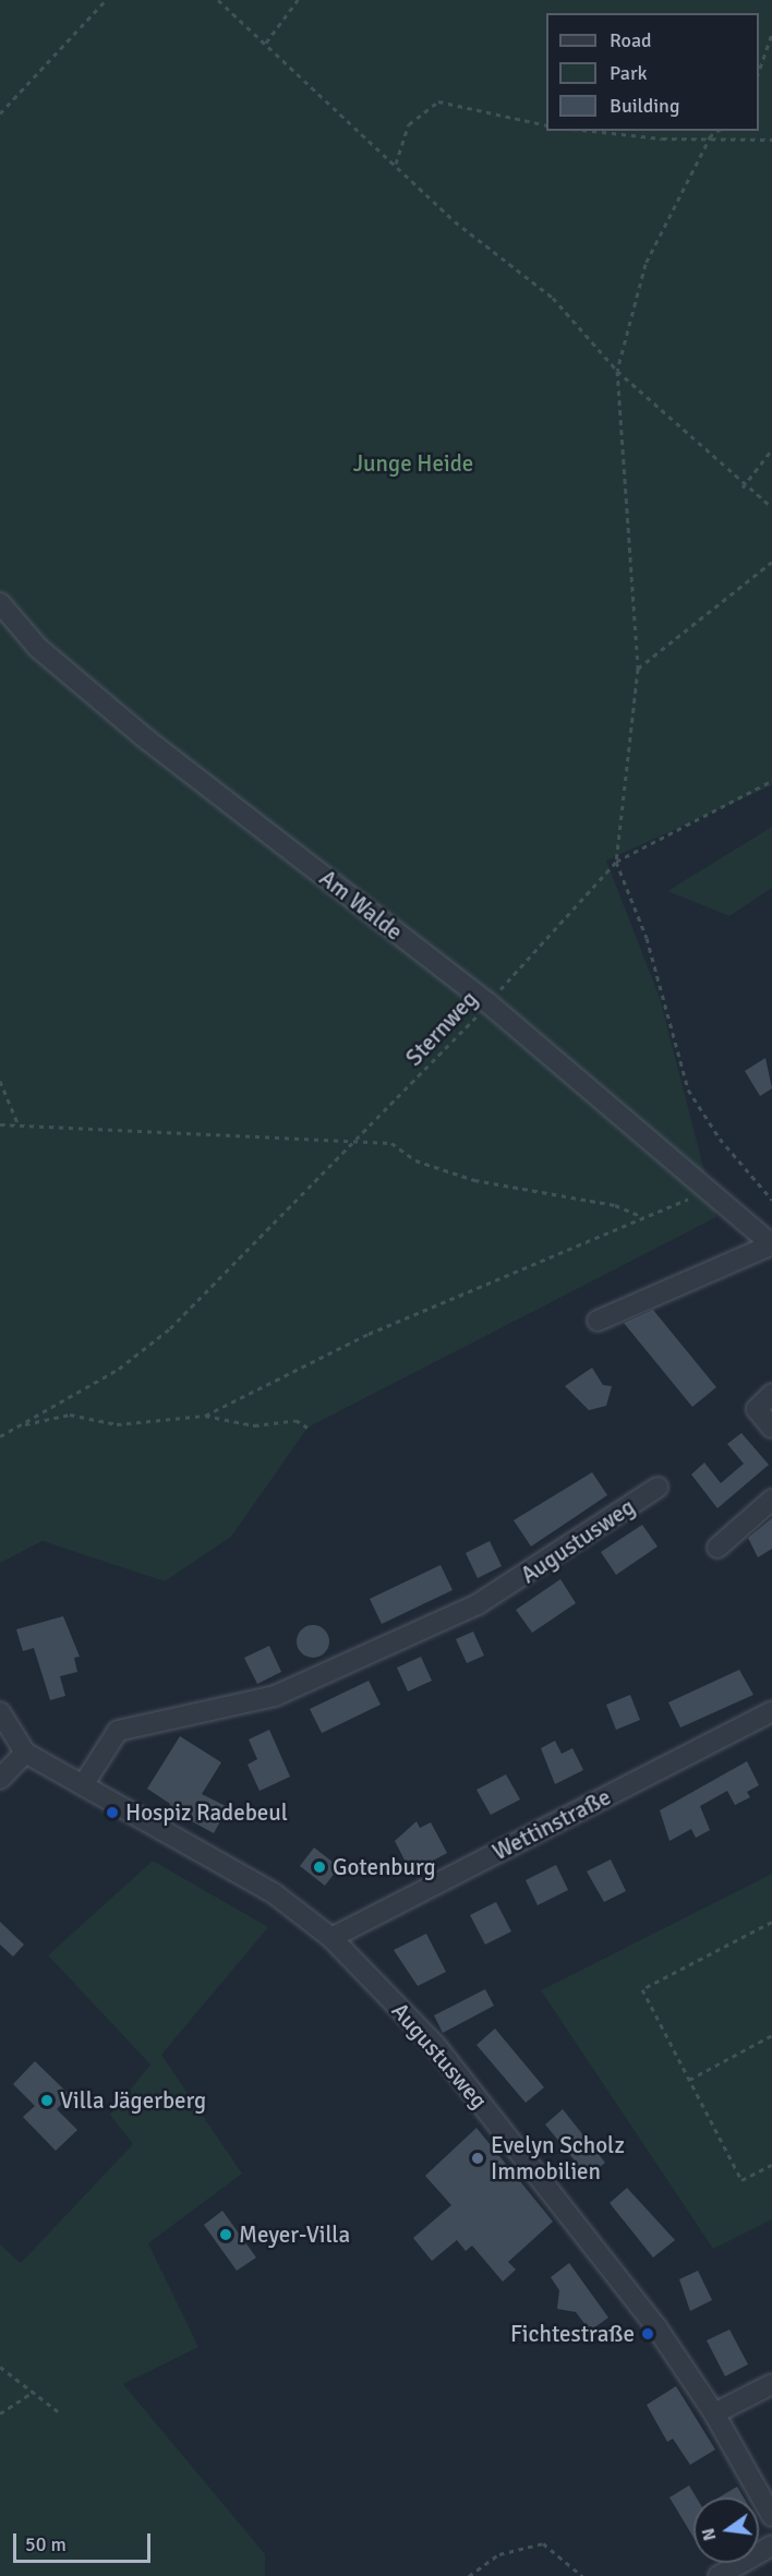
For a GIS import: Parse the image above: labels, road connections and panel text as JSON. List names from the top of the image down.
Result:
{
  "streets": {
    "street": ["Am Walde", "Augustusweg", "Wettinstraße"],
    "path": ["Sternweg"]
  },
  "crossings": [
    ["Am Walde", "Sternweg"],
    ["Augustusweg", "Wettinstraße"]
  ],
  "parks": ["Junge Heide"],
  "places": [
    "Hospiz Radebeul",
    "Gotenburg",
    "Villa Jägerberg",
    "Evelyn Scholz Immobilien",
    "Meyer-Villa",
    "Fichtestraße"
  ],
  "legend": ["Road", "Park", "Building"],
  "scale_bar": "50 m",
  "north": "left"
}
